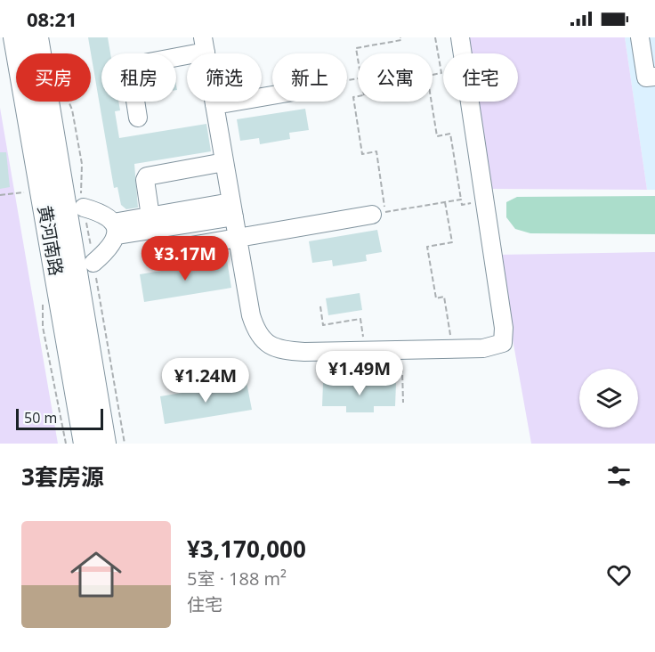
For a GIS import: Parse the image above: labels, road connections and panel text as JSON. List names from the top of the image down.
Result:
{
  "streets": {
    "main road": ["黄河南路"]
  },
  "scale_bar": "50 m",
  "page": {
    "status": "08:21",
    "chip": [
      "买房",
      "租房",
      "筛选",
      "新上",
      "公寓",
      "住宅"
    ],
    "price": ["¥3.17M", "¥1.49M", "¥1.24M"],
    "scale": "50 m",
    "heading": "3套房源",
    "list": [
      {
        "name": "¥3,170,000",
        "note": "5室 · 188 m² · 住宅"
      }
    ]
  }
}
